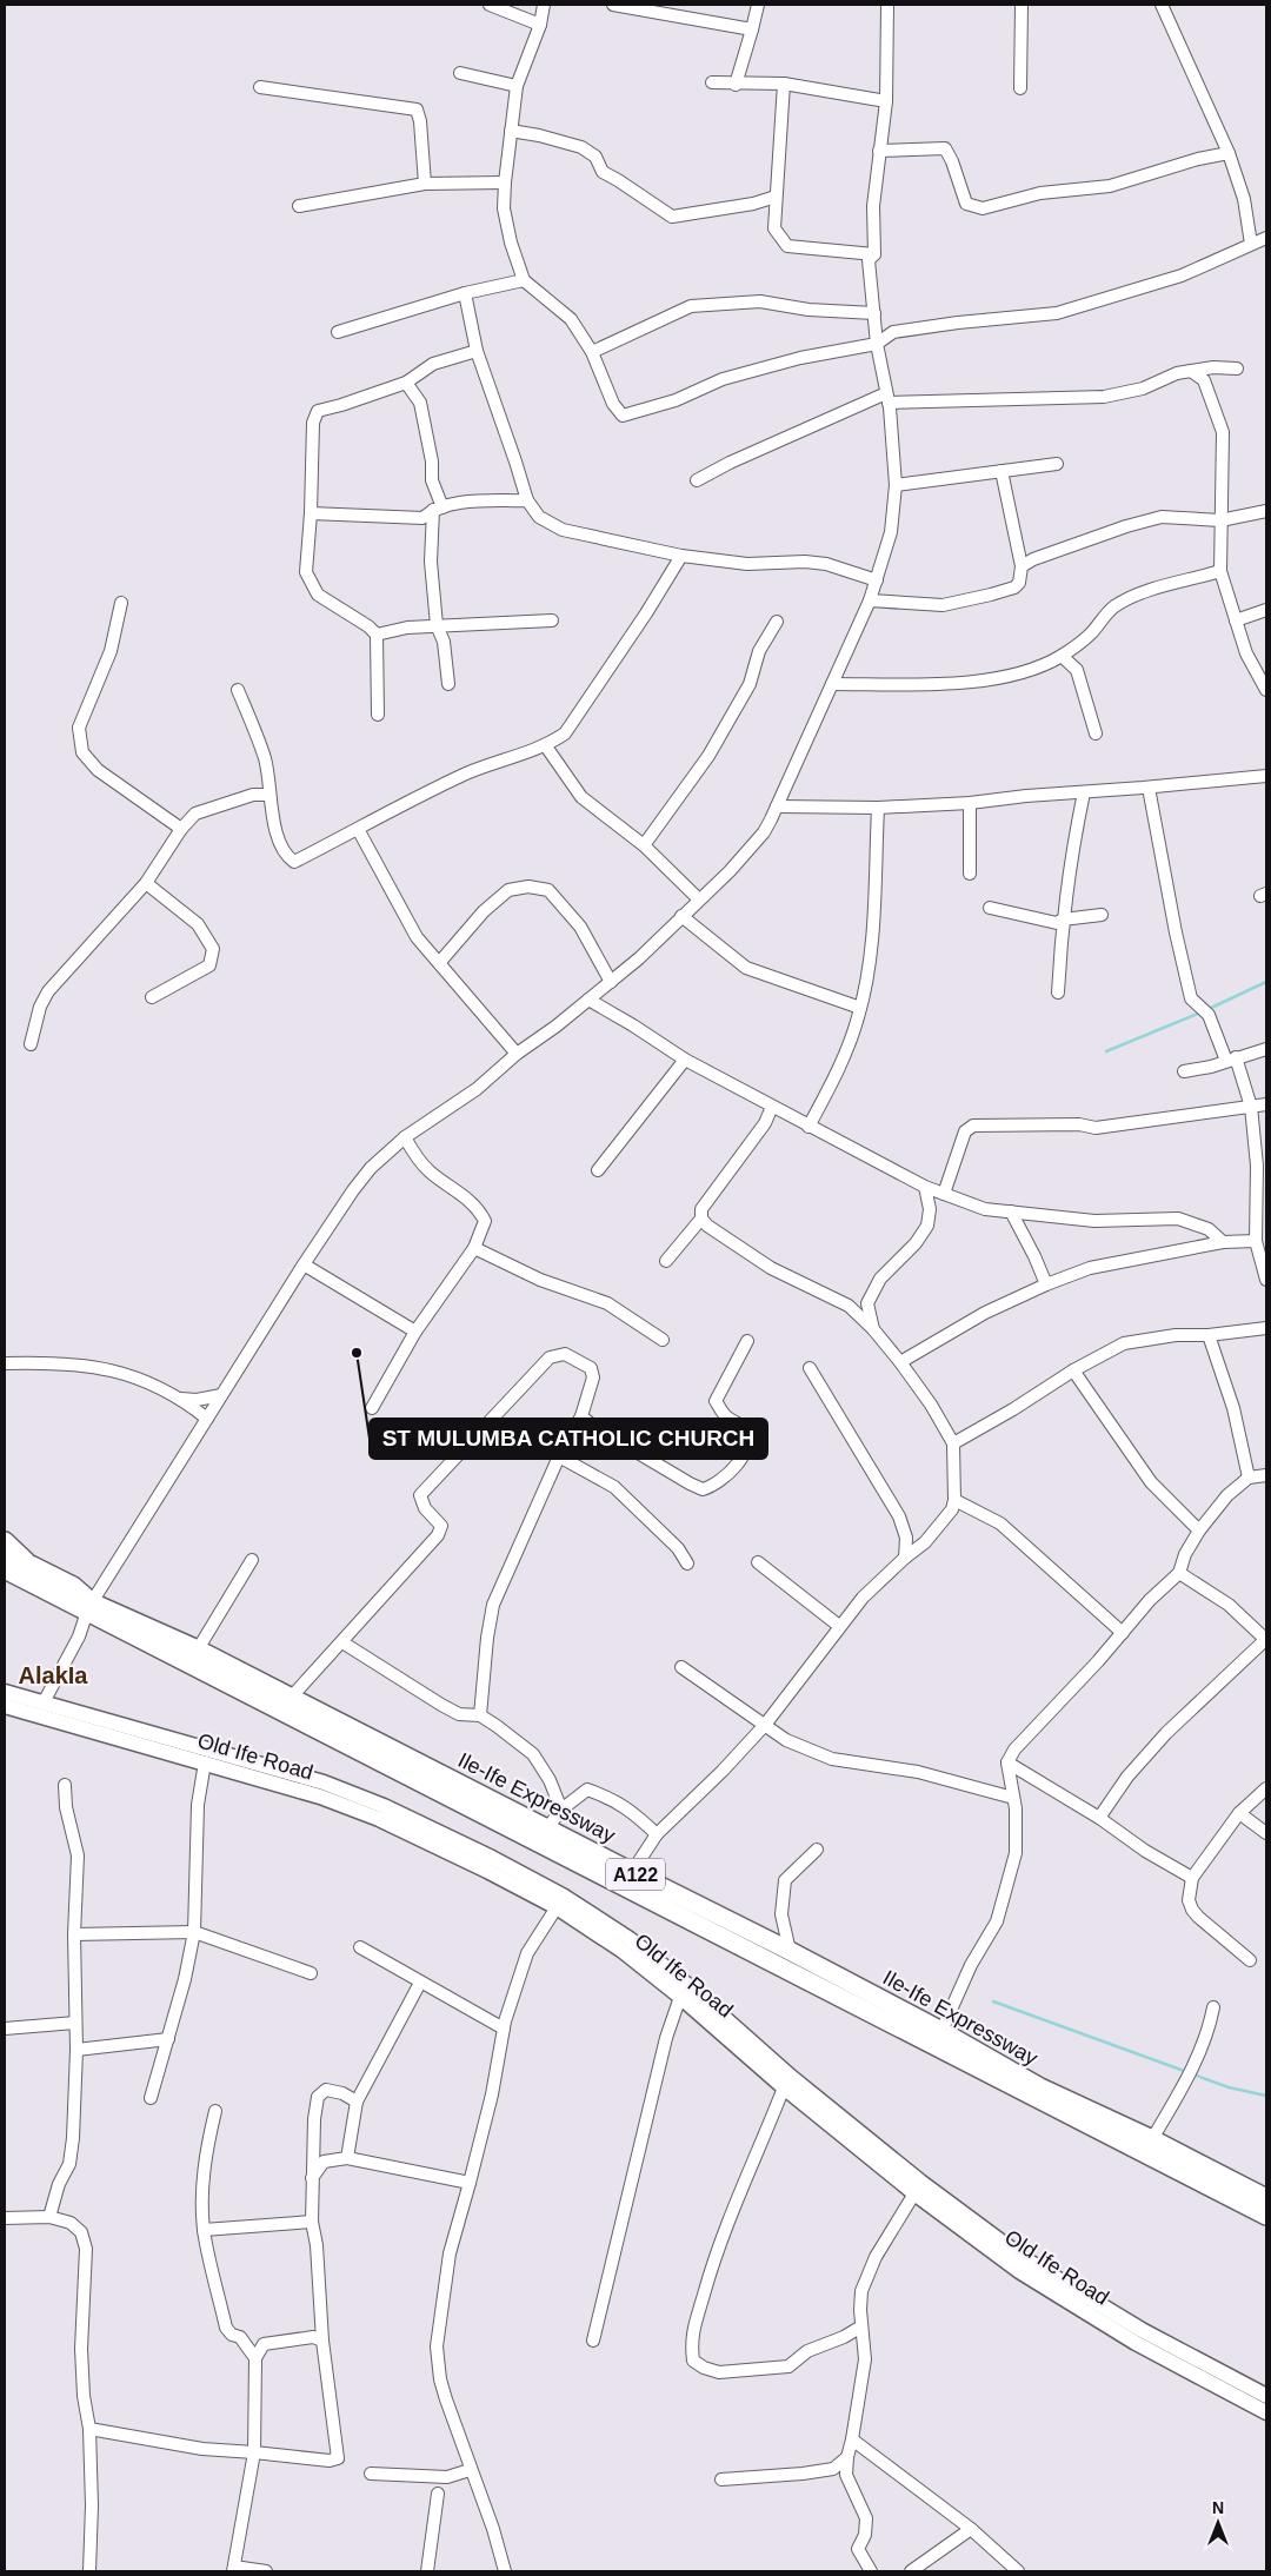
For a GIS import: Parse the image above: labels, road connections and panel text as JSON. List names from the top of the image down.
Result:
{
  "streets": {
    "highway": ["Ile-Ife Expressway", "A122"],
    "main road": ["Old Ife Road"]
  },
  "districts": ["AlakIa"],
  "places": ["ST MULUMBA CATHOLIC CHURCH"],
  "north": "top"
}
